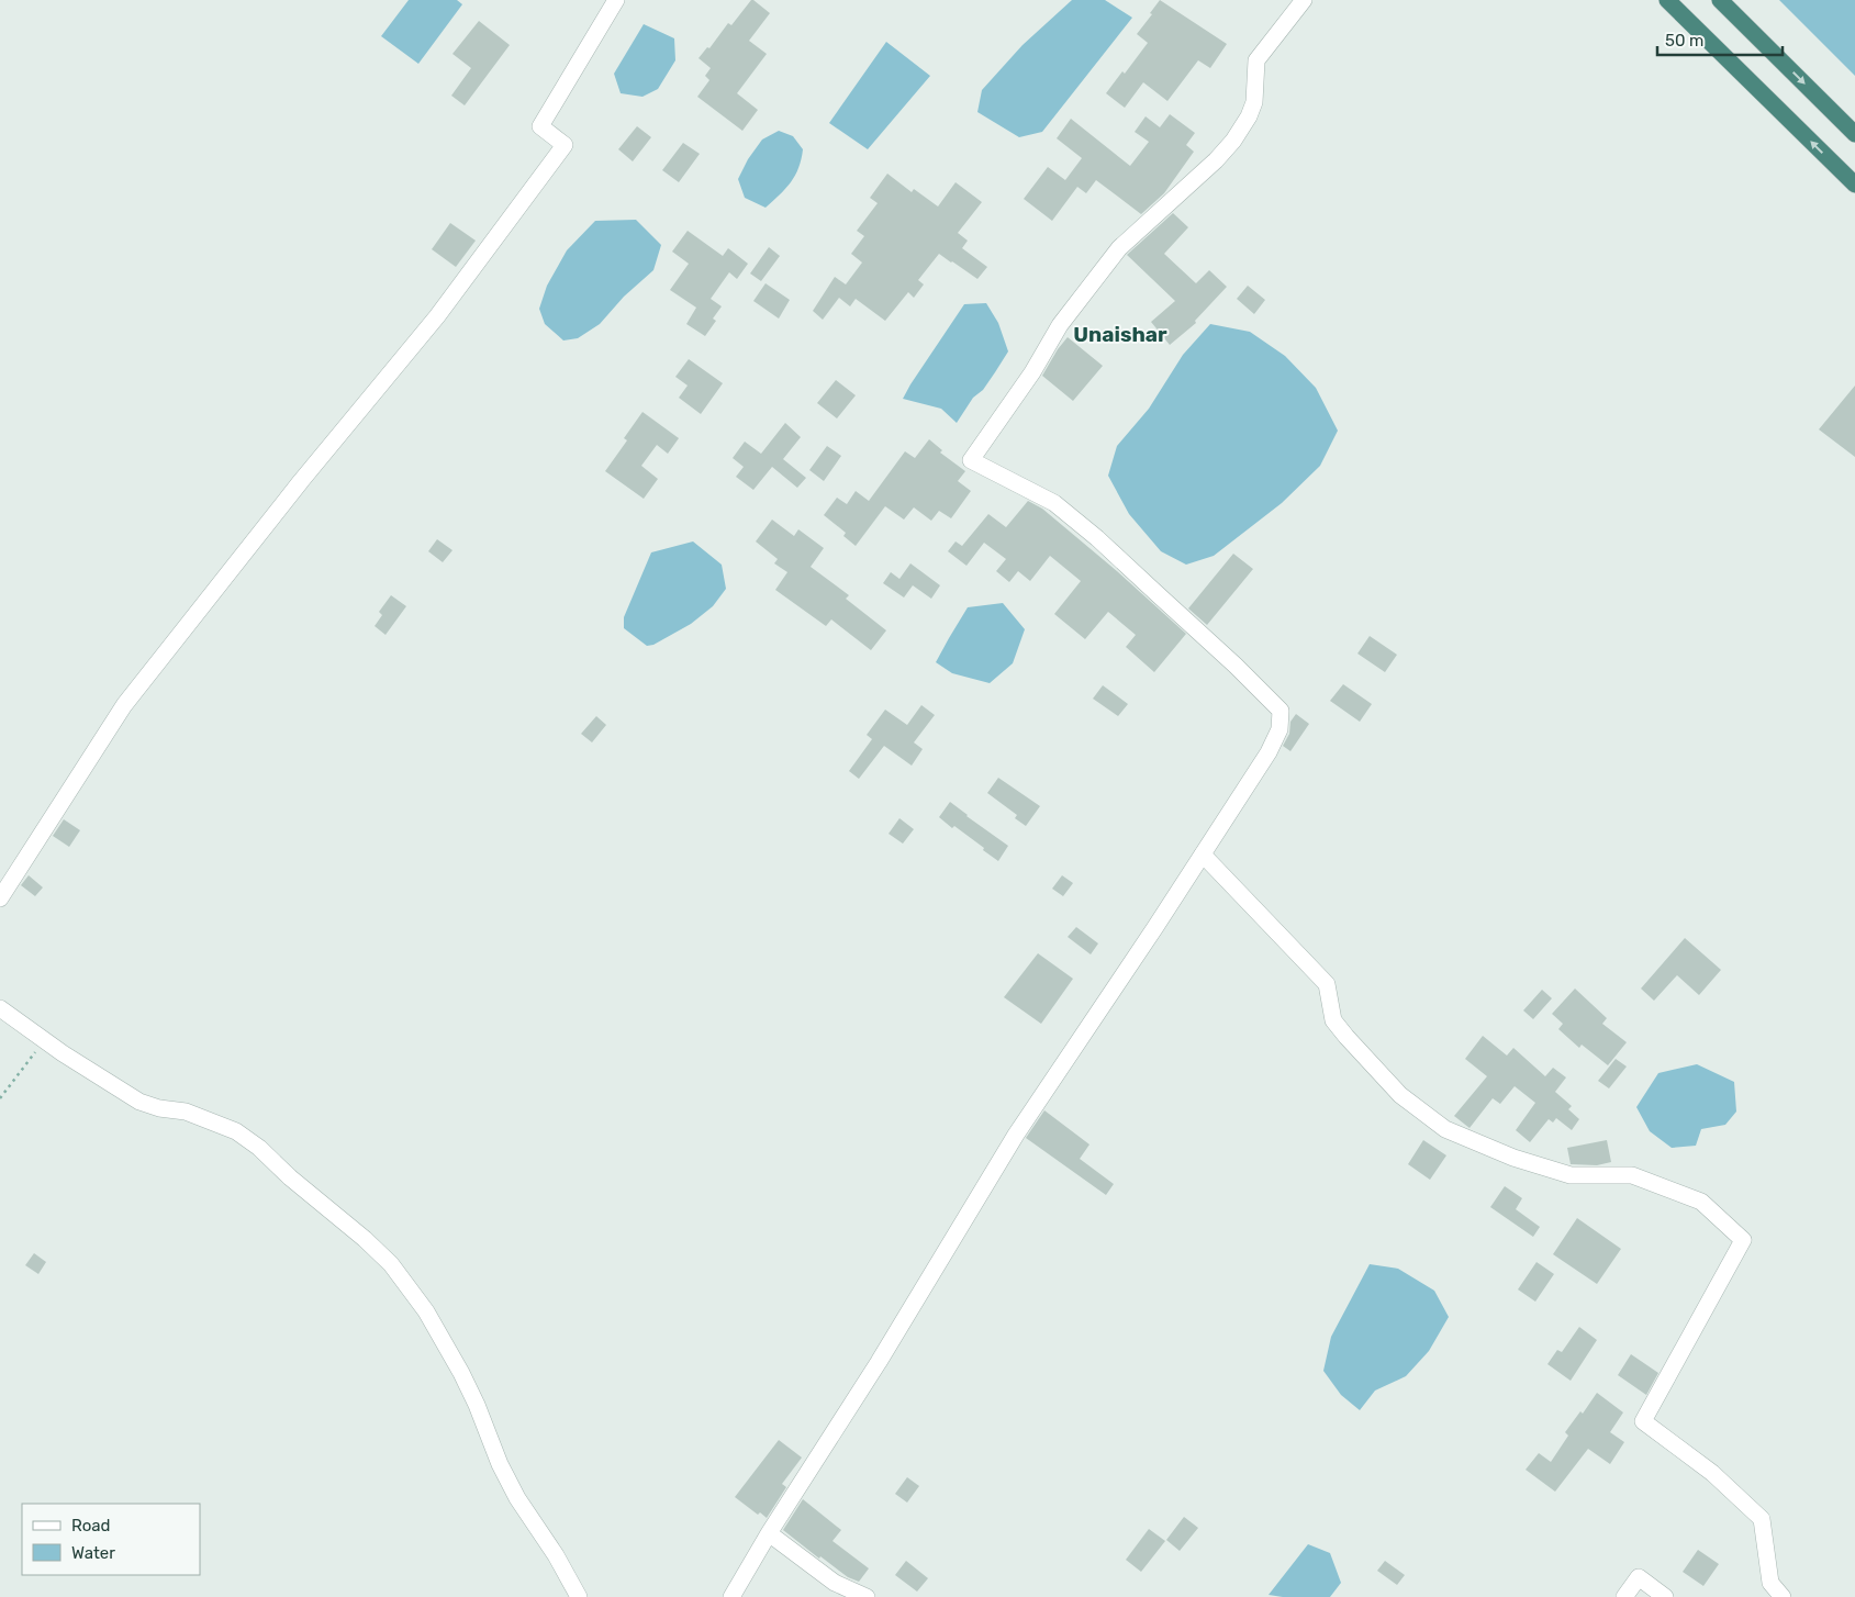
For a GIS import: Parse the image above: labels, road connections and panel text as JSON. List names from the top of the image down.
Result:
{
  "districts": ["Unaishar"],
  "legend": ["Road", "Water"],
  "scale_bar": "50 m"
}
